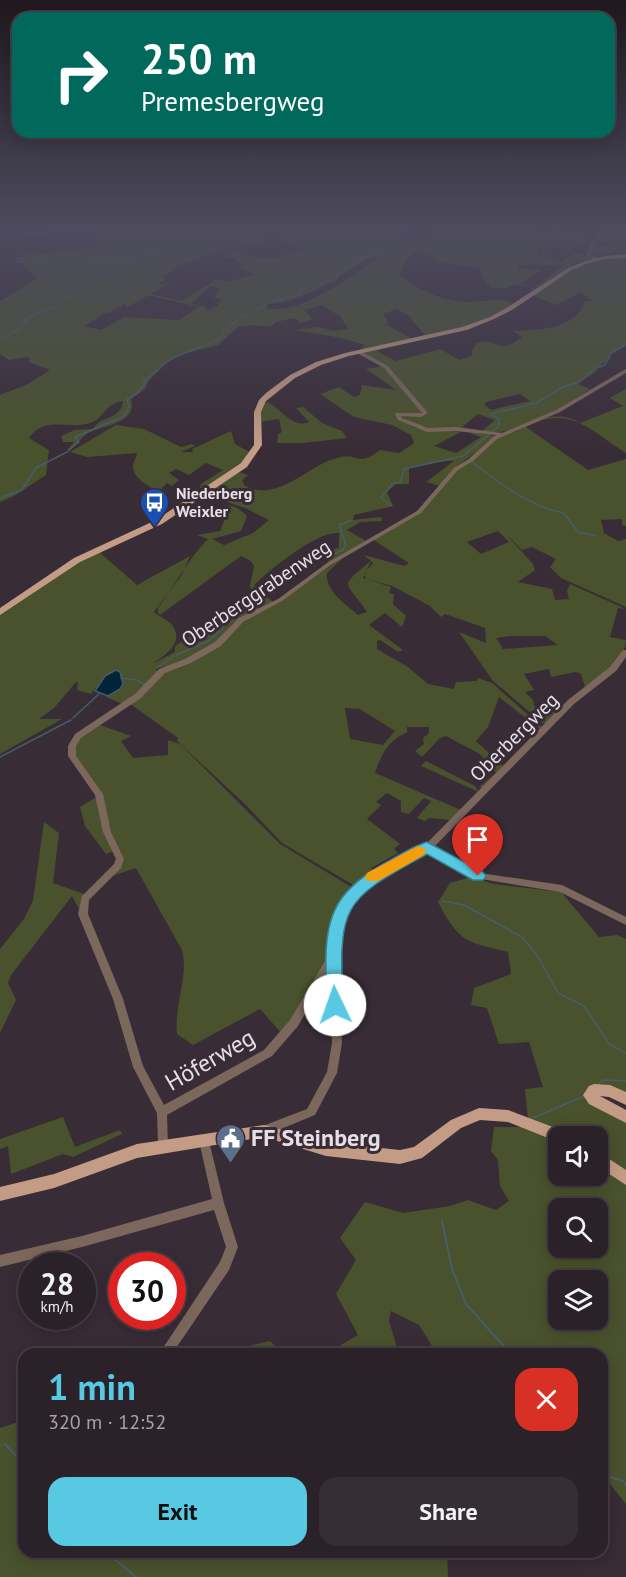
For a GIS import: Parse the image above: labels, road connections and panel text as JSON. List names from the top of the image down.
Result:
{
  "streets": {
    "street": ["Oberberggrabenweg", "Oberbergweg", "Höferweg"]
  },
  "crossings": [
    ["Oberberggrabenweg", "Höferweg"],
    ["Oberbergweg", "Höferweg"]
  ],
  "places": {
    "bus stop": ["Niederberg Weixler"],
    "public building": ["FF Steinberg"]
  },
  "page": {
    "turn": ["250 m", "Premesbergweg"],
    "speed": "28 km/h",
    "limit": "30",
    "heading": ["1 min", "320 m · 12:52"],
    "buttons": ["Exit", "Share"]
  }
}
